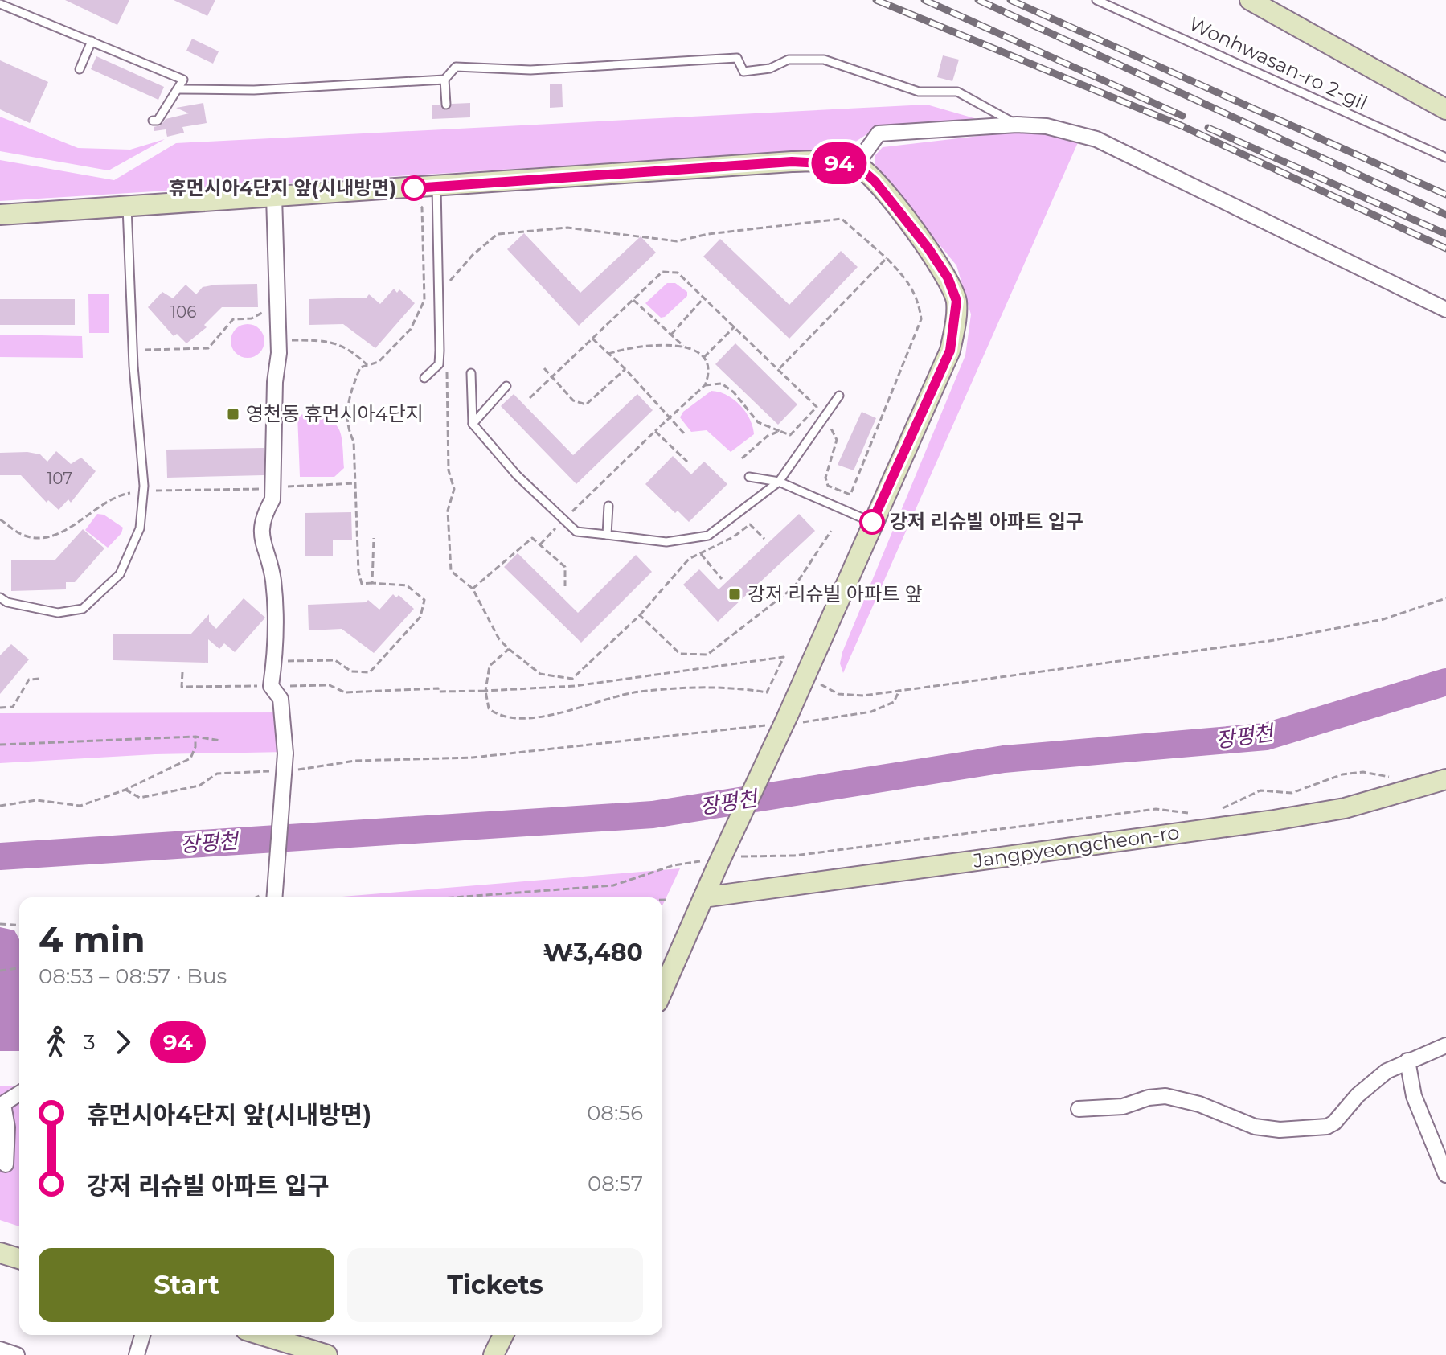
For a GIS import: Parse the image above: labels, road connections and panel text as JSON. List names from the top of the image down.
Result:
{
  "streets": {
    "street": ["Jangpyeongcheon-ro"],
    "lane": ["Wonhwasan-ro 2-gil"]
  },
  "water": ["장평천"],
  "places": {
    "other": ["휴먼시아4단지 앞(시내방면)", "강저 리슈빌 아파트 입구"],
    "transit": ["영천동 휴먼시아4단지", "강저 리슈빌 아파트 앞"]
  },
  "lines": ["bus line 94"],
  "house_numbers": ["106", "107"],
  "page": {
    "on_map": "94",
    "heading": ["4 min", "08:53 – 08:57 · Bus", "₩3,480"],
    "legs": ["3", "94"],
    "list": [
      {
        "name": "휴먼시아4단지 앞(시내방면)",
        "value": "08:56"
      },
      {
        "name": "강저 리슈빌 아파트 입구",
        "value": "08:57"
      }
    ],
    "buttons": ["Start", "Tickets"]
  }
}
